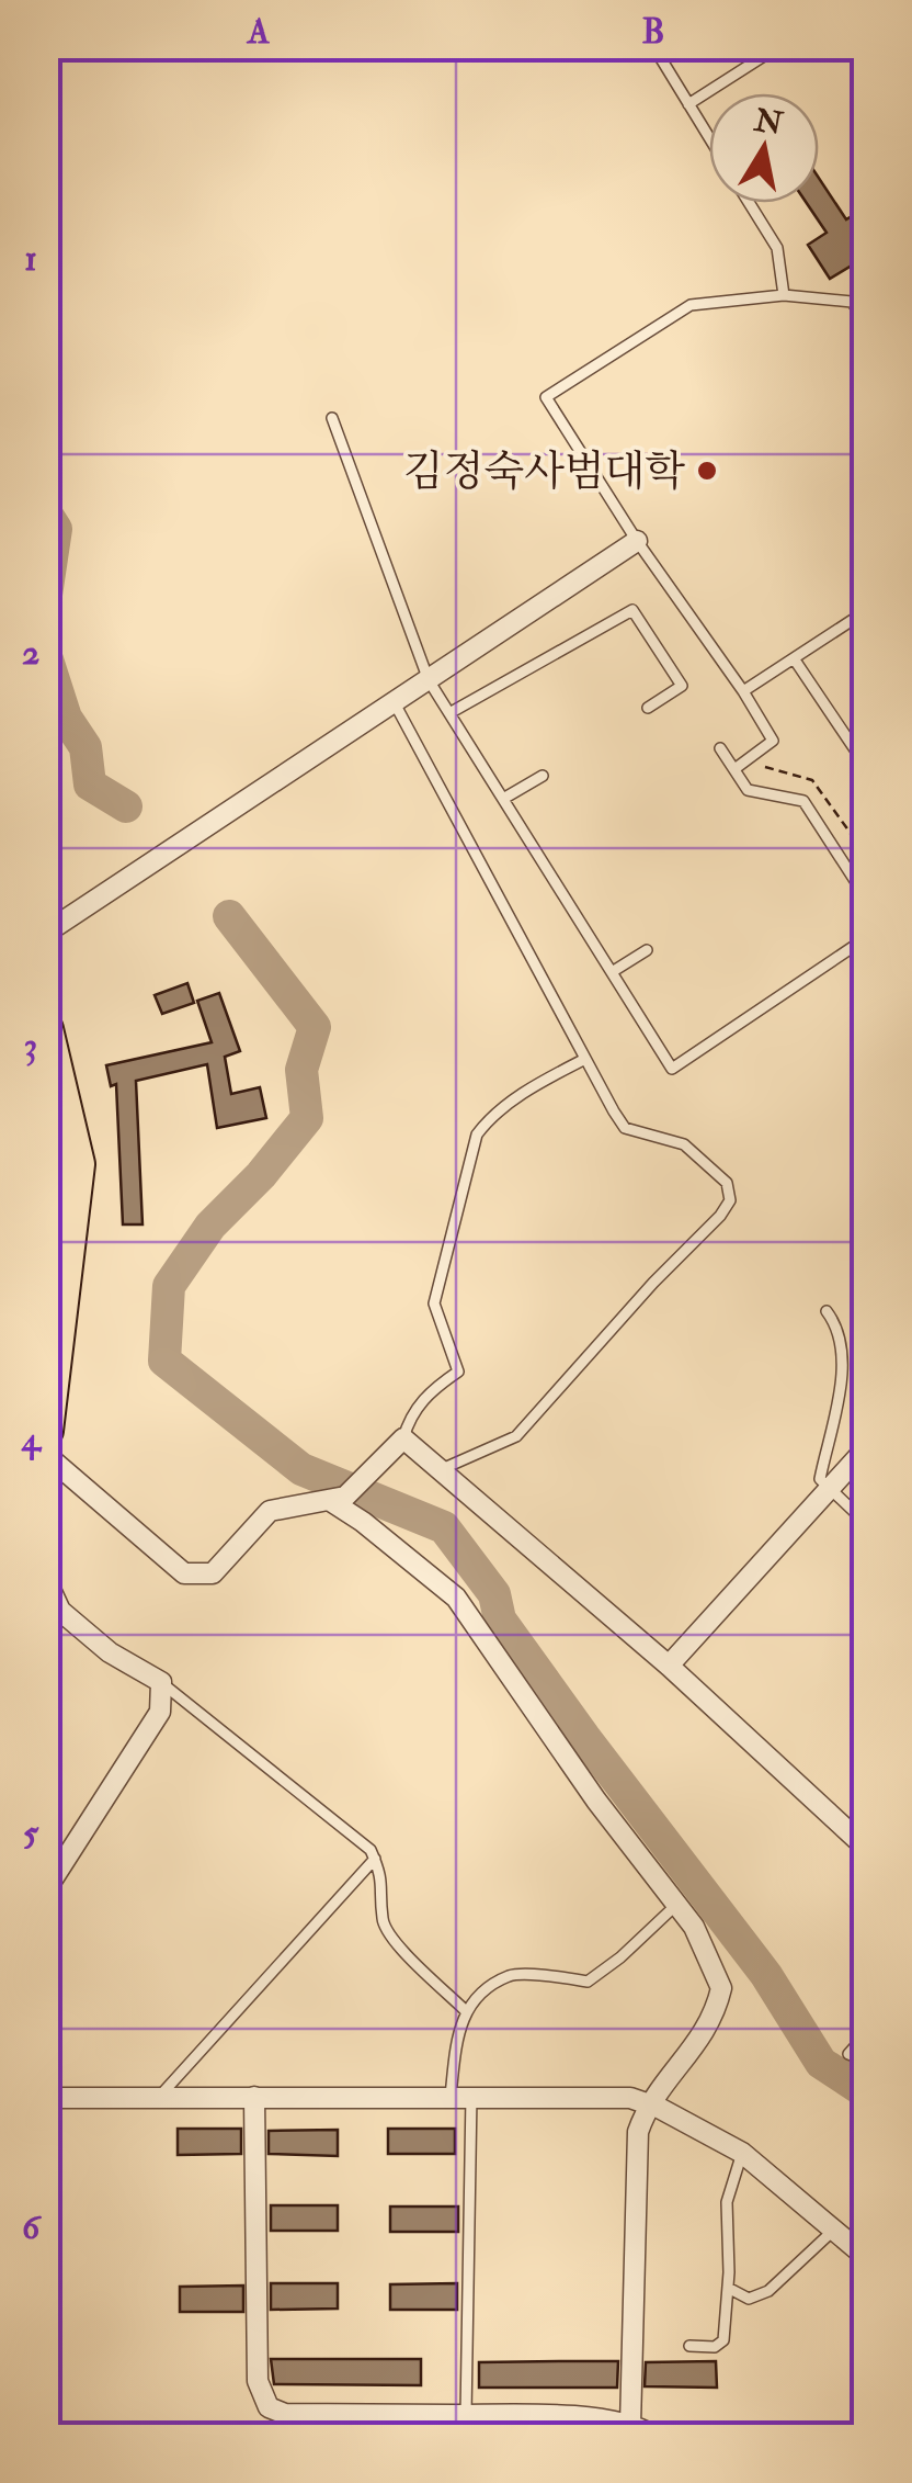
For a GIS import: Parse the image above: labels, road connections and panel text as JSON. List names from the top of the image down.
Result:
{
  "places": ["김정숙사범대학"],
  "north": "top",
  "grid": {
    "columns": ["A", "B"],
    "rows": [
      "1",
      "2",
      "3",
      "4",
      "5",
      "6"
    ]
  }
}
